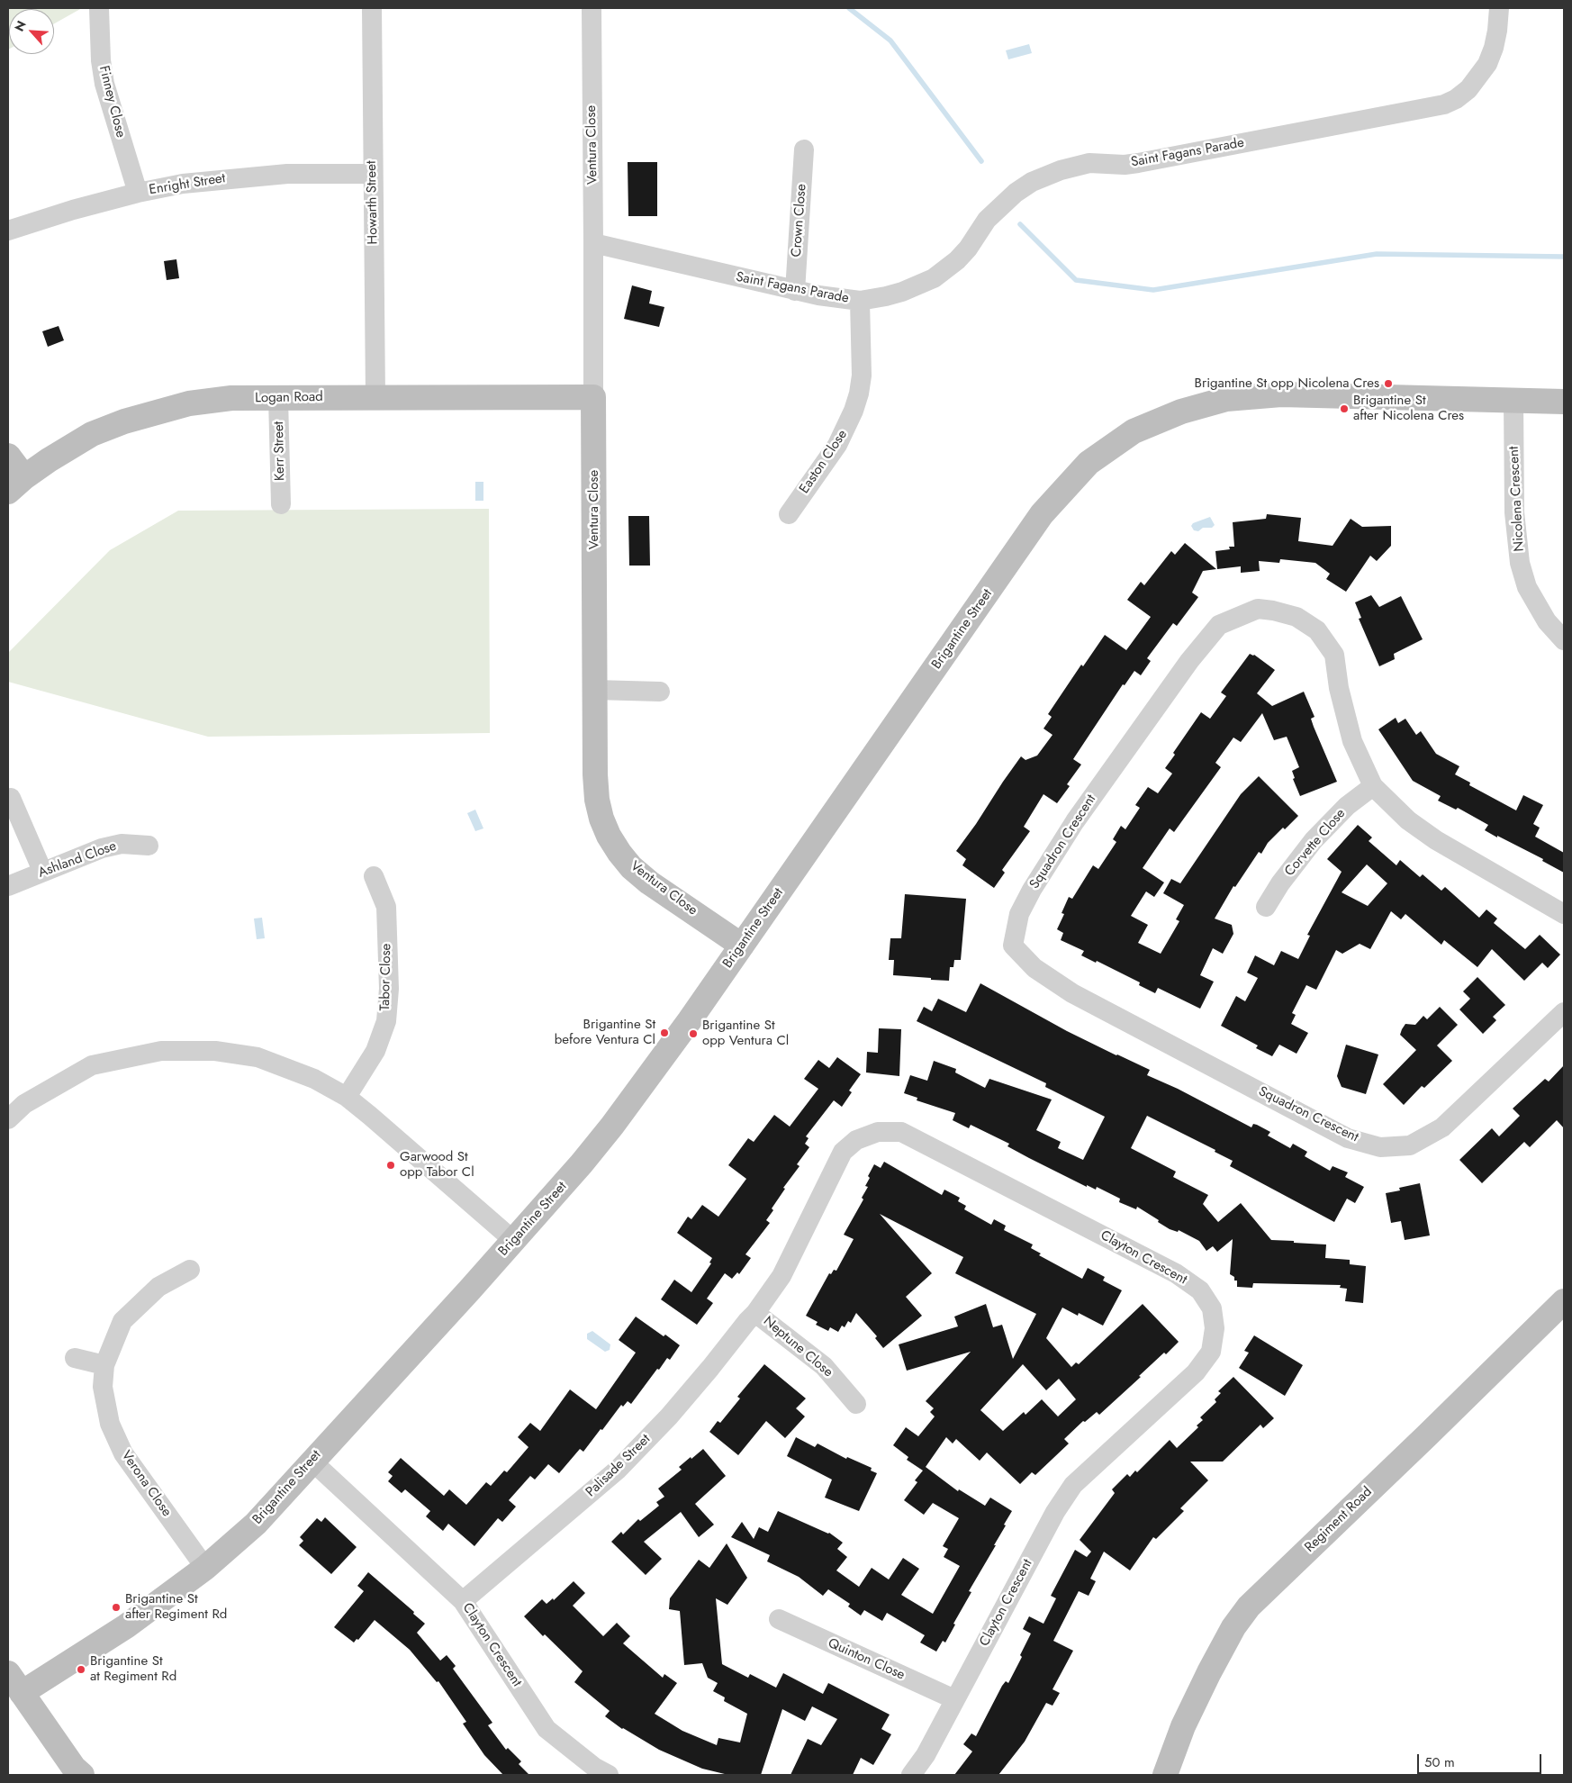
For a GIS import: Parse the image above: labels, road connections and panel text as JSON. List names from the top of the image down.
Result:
{
  "streets": {
    "street": [
      "Finney Close",
      "Ventura Close",
      "Saint Fagans Parade",
      "Enright Street",
      "Howarth Street",
      "Crown Close",
      "Logan Road",
      "Kerr Street",
      "Easton Close",
      "Nicolena Crescent",
      "Brigantine Street",
      "Squadron Crescent",
      "Corvette Close",
      "Ashland Close",
      "Tabor Close",
      "Clayton Crescent",
      "Neptune Close",
      "Palisade Street",
      "Verona Close",
      "Regiment Road",
      "Quinton Close"
    ]
  },
  "crossings": [
    ["Finney Close", "Enright Street"],
    ["Ventura Close", "Saint Fagans Parade"],
    ["Ventura Close", "Logan Road"],
    ["Ventura Close", "Brigantine Street"],
    ["Saint Fagans Parade", "Crown Close"],
    ["Saint Fagans Parade", "Easton Close"],
    ["Enright Street", "Howarth Street"],
    ["Howarth Street", "Logan Road"],
    ["Logan Road", "Kerr Street"],
    ["Nicolena Crescent", "Brigantine Street"],
    ["Brigantine Street", "Clayton Crescent"],
    ["Brigantine Street", "Verona Close"],
    ["Squadron Crescent", "Corvette Close"],
    ["Clayton Crescent", "Neptune Close"],
    ["Clayton Crescent", "Palisade Street"],
    ["Clayton Crescent", "Quinton Close"],
    ["Neptune Close", "Palisade Street"]
  ],
  "places": [
    "Brigantine St opp Nicolena Cres",
    "Brigantine St after Nicolena Cres",
    "Brigantine St before Ventura Cl",
    "Brigantine St opp Ventura Cl",
    "Garwood St opp Tabor Cl",
    "Brigantine St after Regiment Rd",
    "Brigantine St at Regiment Rd"
  ],
  "scale_bar": "50 m",
  "north": "top left"
}
